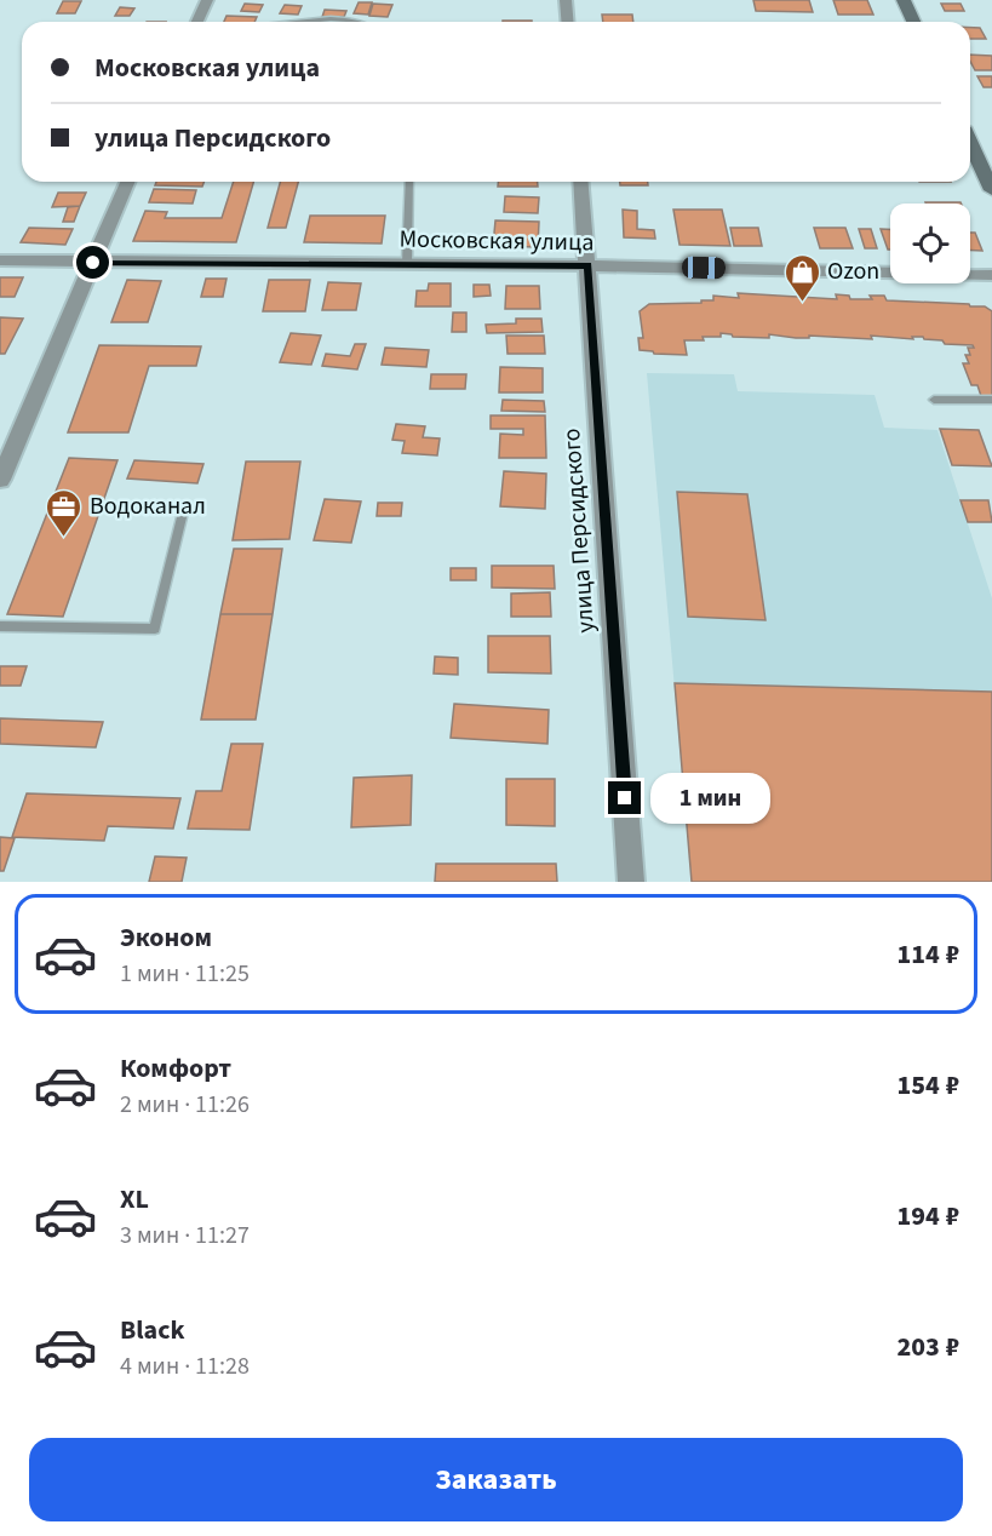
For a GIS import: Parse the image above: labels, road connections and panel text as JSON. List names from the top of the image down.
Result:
{
  "streets": {
    "street": ["Московская улица", "улица Персидского"]
  },
  "crossings": [
    ["Московская улица", "улица Персидского"]
  ],
  "places": {
    "shop": ["Ozon"],
    "office": ["Водоканал"]
  },
  "page": {
    "banner": ["Московская улица", "улица Персидского"],
    "bubble": "1 мин",
    "list": [
      {
        "name": "Эконом",
        "note": "1 мин · 11:25",
        "value": "114 ₽"
      },
      {
        "name": "Комфорт",
        "note": "2 мин · 11:26",
        "value": "154 ₽"
      },
      {
        "name": "XL",
        "note": "3 мин · 11:27",
        "value": "194 ₽"
      },
      {
        "name": "Black",
        "note": "4 мин · 11:28",
        "value": "203 ₽"
      }
    ],
    "buttons": "Заказать"
  }
}
